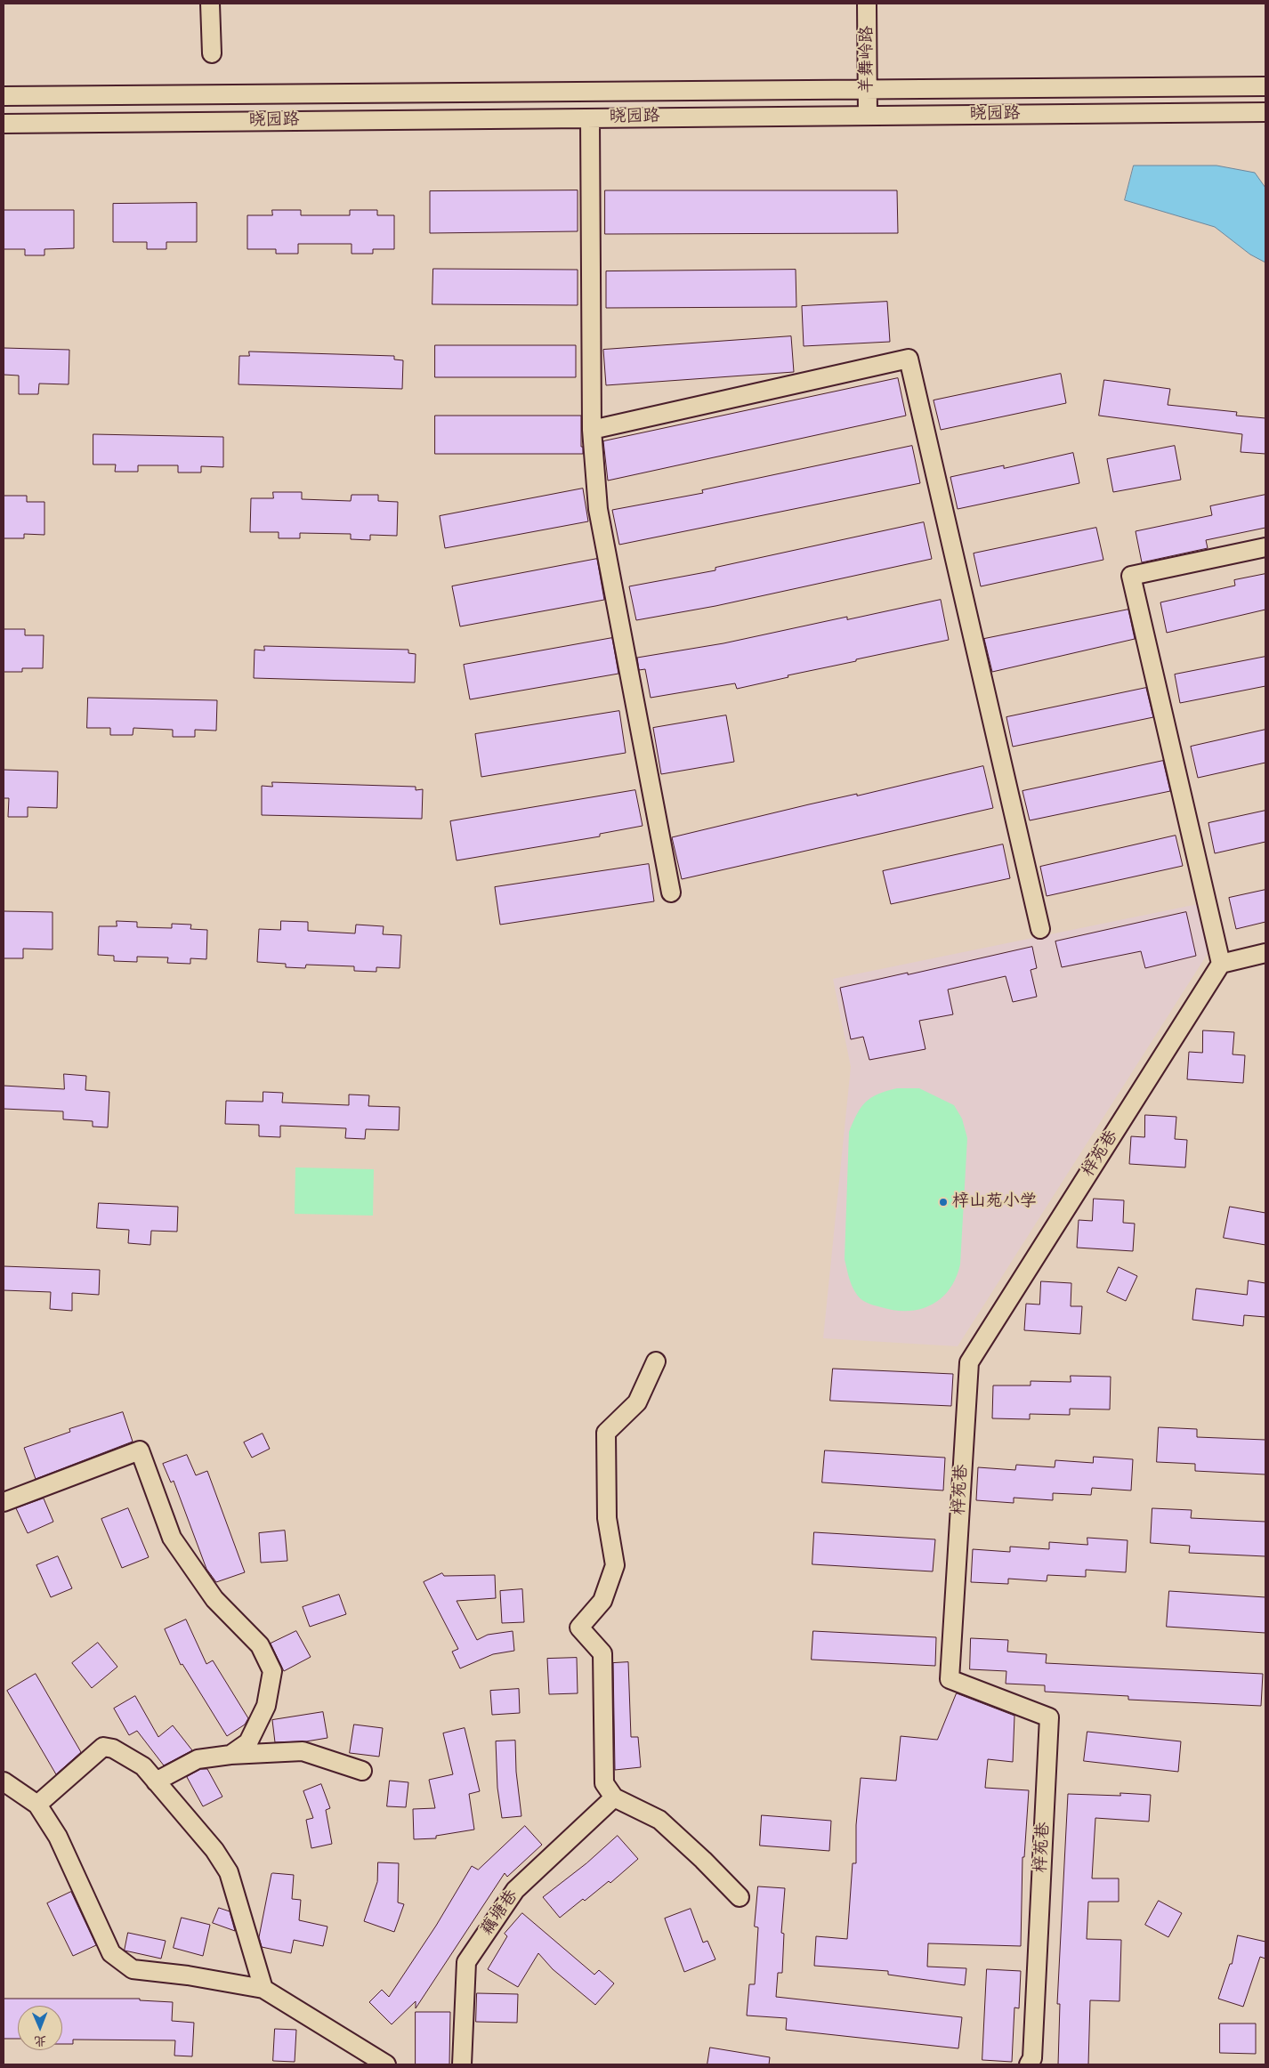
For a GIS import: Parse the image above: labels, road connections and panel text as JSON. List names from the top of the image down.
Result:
{
  "streets": {
    "street": [
      "羊舞岭路",
      "晓园路",
      "梓苑巷",
      "藕塘巷"
    ]
  },
  "crossings": [
    ["羊舞岭路", "晓园路"]
  ],
  "places": ["梓山苑小学"],
  "north": "bottom"
}
